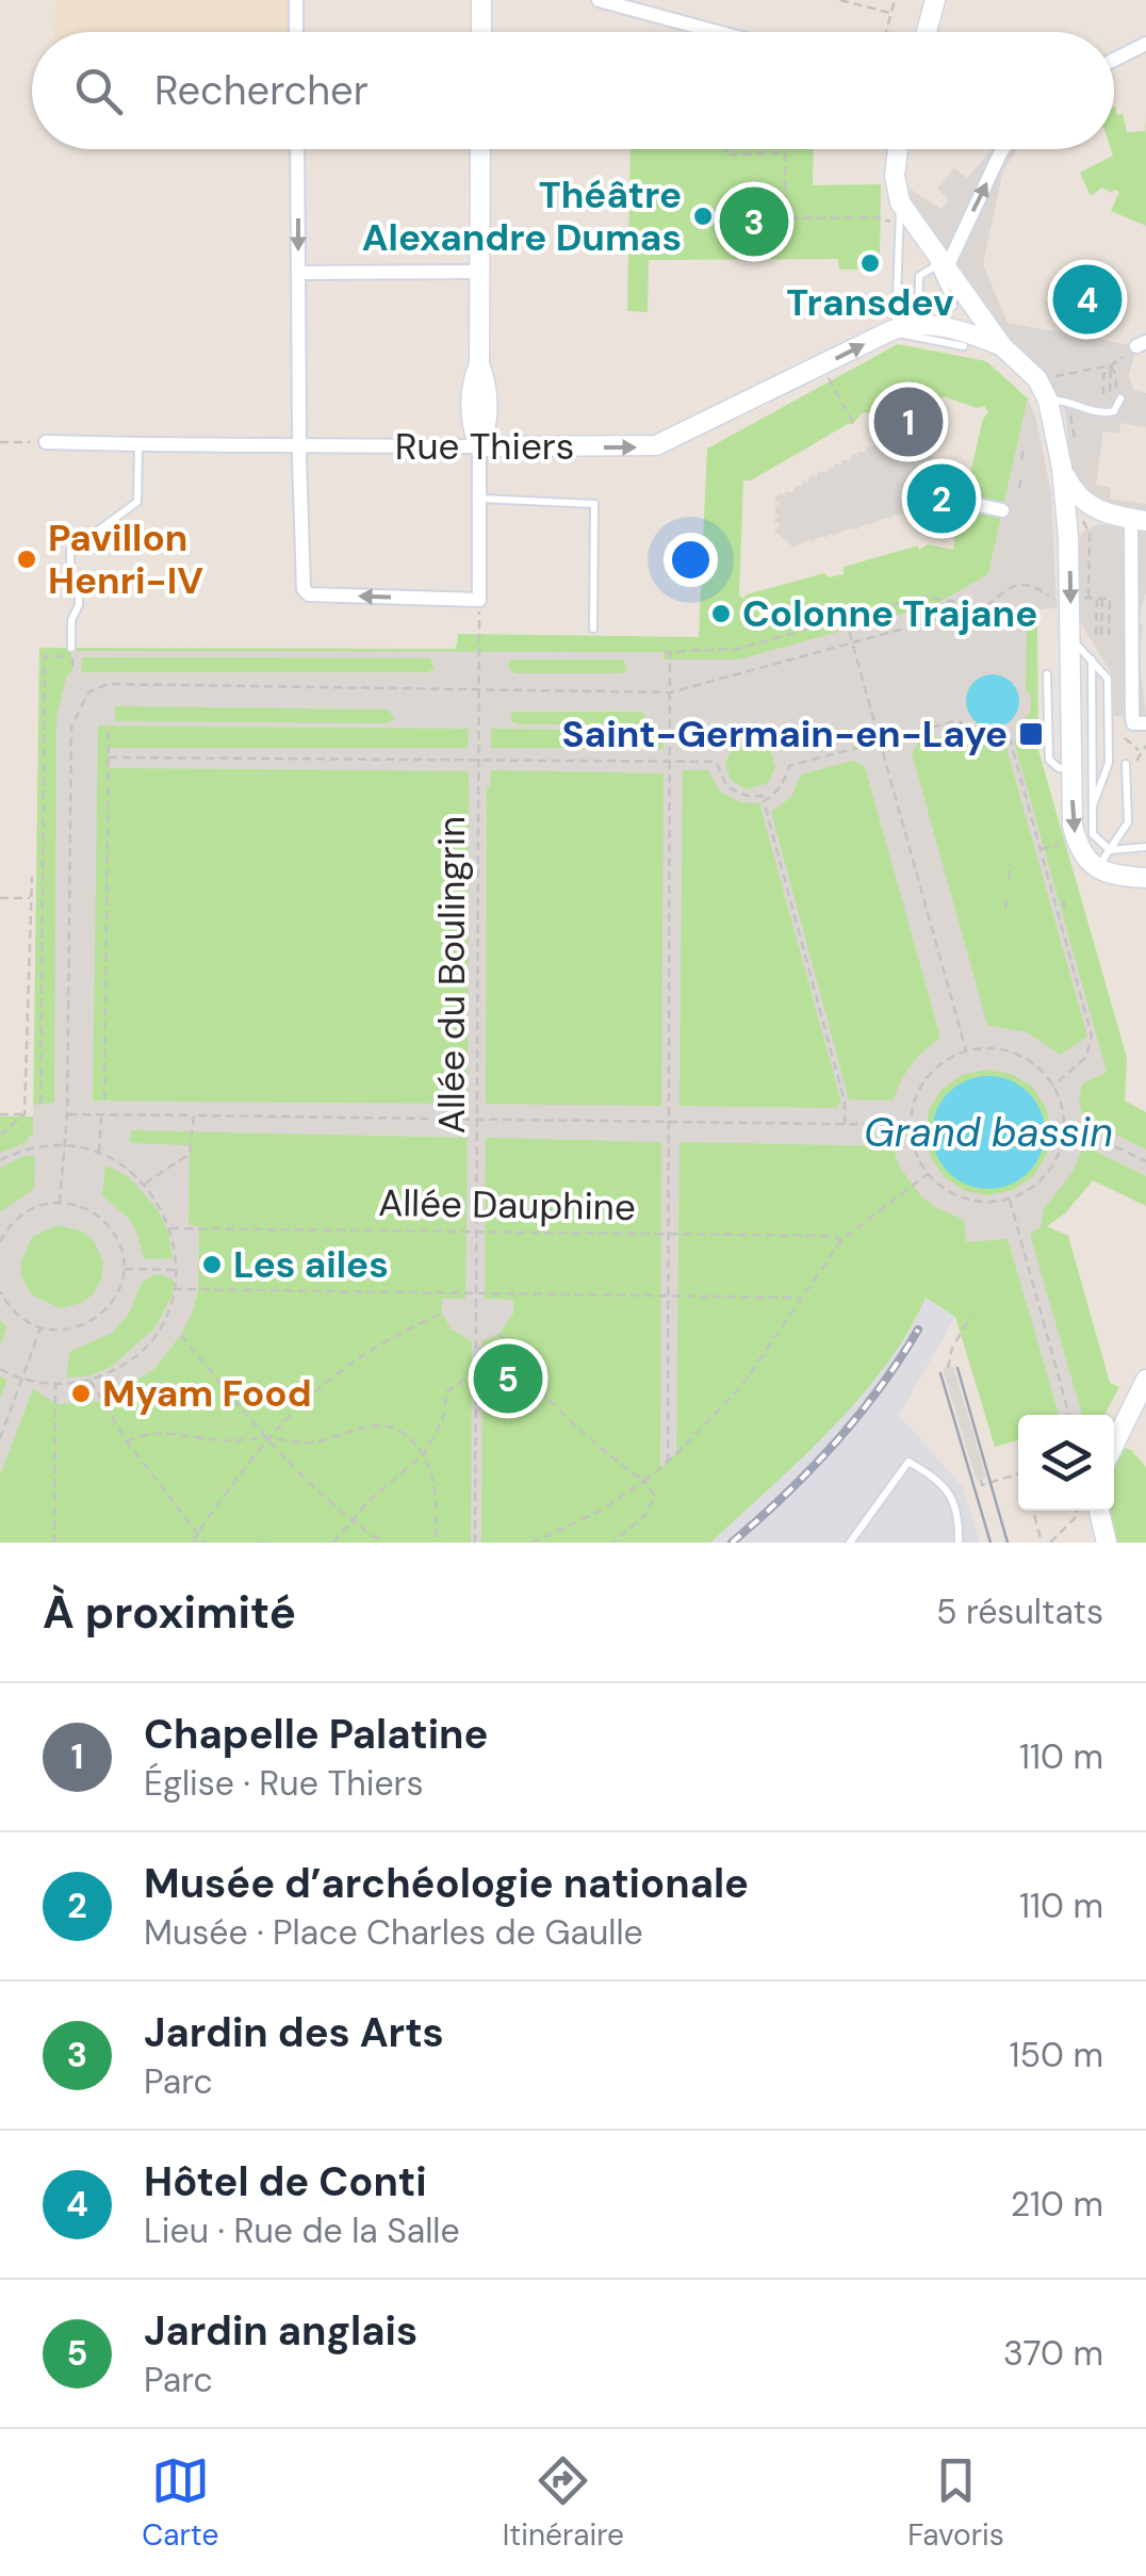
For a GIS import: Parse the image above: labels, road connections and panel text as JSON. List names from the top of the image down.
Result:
{
  "streets": {
    "main road": ["Rue Thiers"],
    "path": ["Allée du Boulingrin", "Allée Dauphine"]
  },
  "crossings": [
    ["Allée du Boulingrin", "Allée Dauphine"]
  ],
  "one_way": ["Rue Thiers"],
  "water": ["Grand bassin"],
  "places": {
    "other": [
      "Théâtre Alexandre Dumas",
      "Transdev",
      "Pavillon Henri-IV",
      "Colonne Trajane",
      "Les ailes",
      "Myam Food"
    ],
    "transit": ["Saint-Germain-en-Laye"]
  },
  "page": {
    "search": "Rechercher",
    "pins": [
      "3",
      "4",
      "1",
      "2",
      "5"
    ],
    "heading": ["À proximité", "5 résultats"],
    "list": [
      {
        "mark": "1",
        "name": "Chapelle Palatine",
        "note": "Église · Rue Thiers",
        "value": "110 m"
      },
      {
        "mark": "2",
        "name": "Musée d’archéologie nationale",
        "note": "Musée · Place Charles de Gaulle",
        "value": "110 m"
      },
      {
        "mark": "3",
        "name": "Jardin des Arts",
        "note": "Parc",
        "value": "150 m"
      },
      {
        "mark": "4",
        "name": "Hôtel de Conti",
        "note": "Lieu · Rue de la Salle",
        "value": "210 m"
      },
      {
        "mark": "5",
        "name": "Jardin anglais",
        "note": "Parc",
        "value": "370 m"
      }
    ],
    "nav": ["Carte", "Itinéraire", "Favoris"]
  }
}
